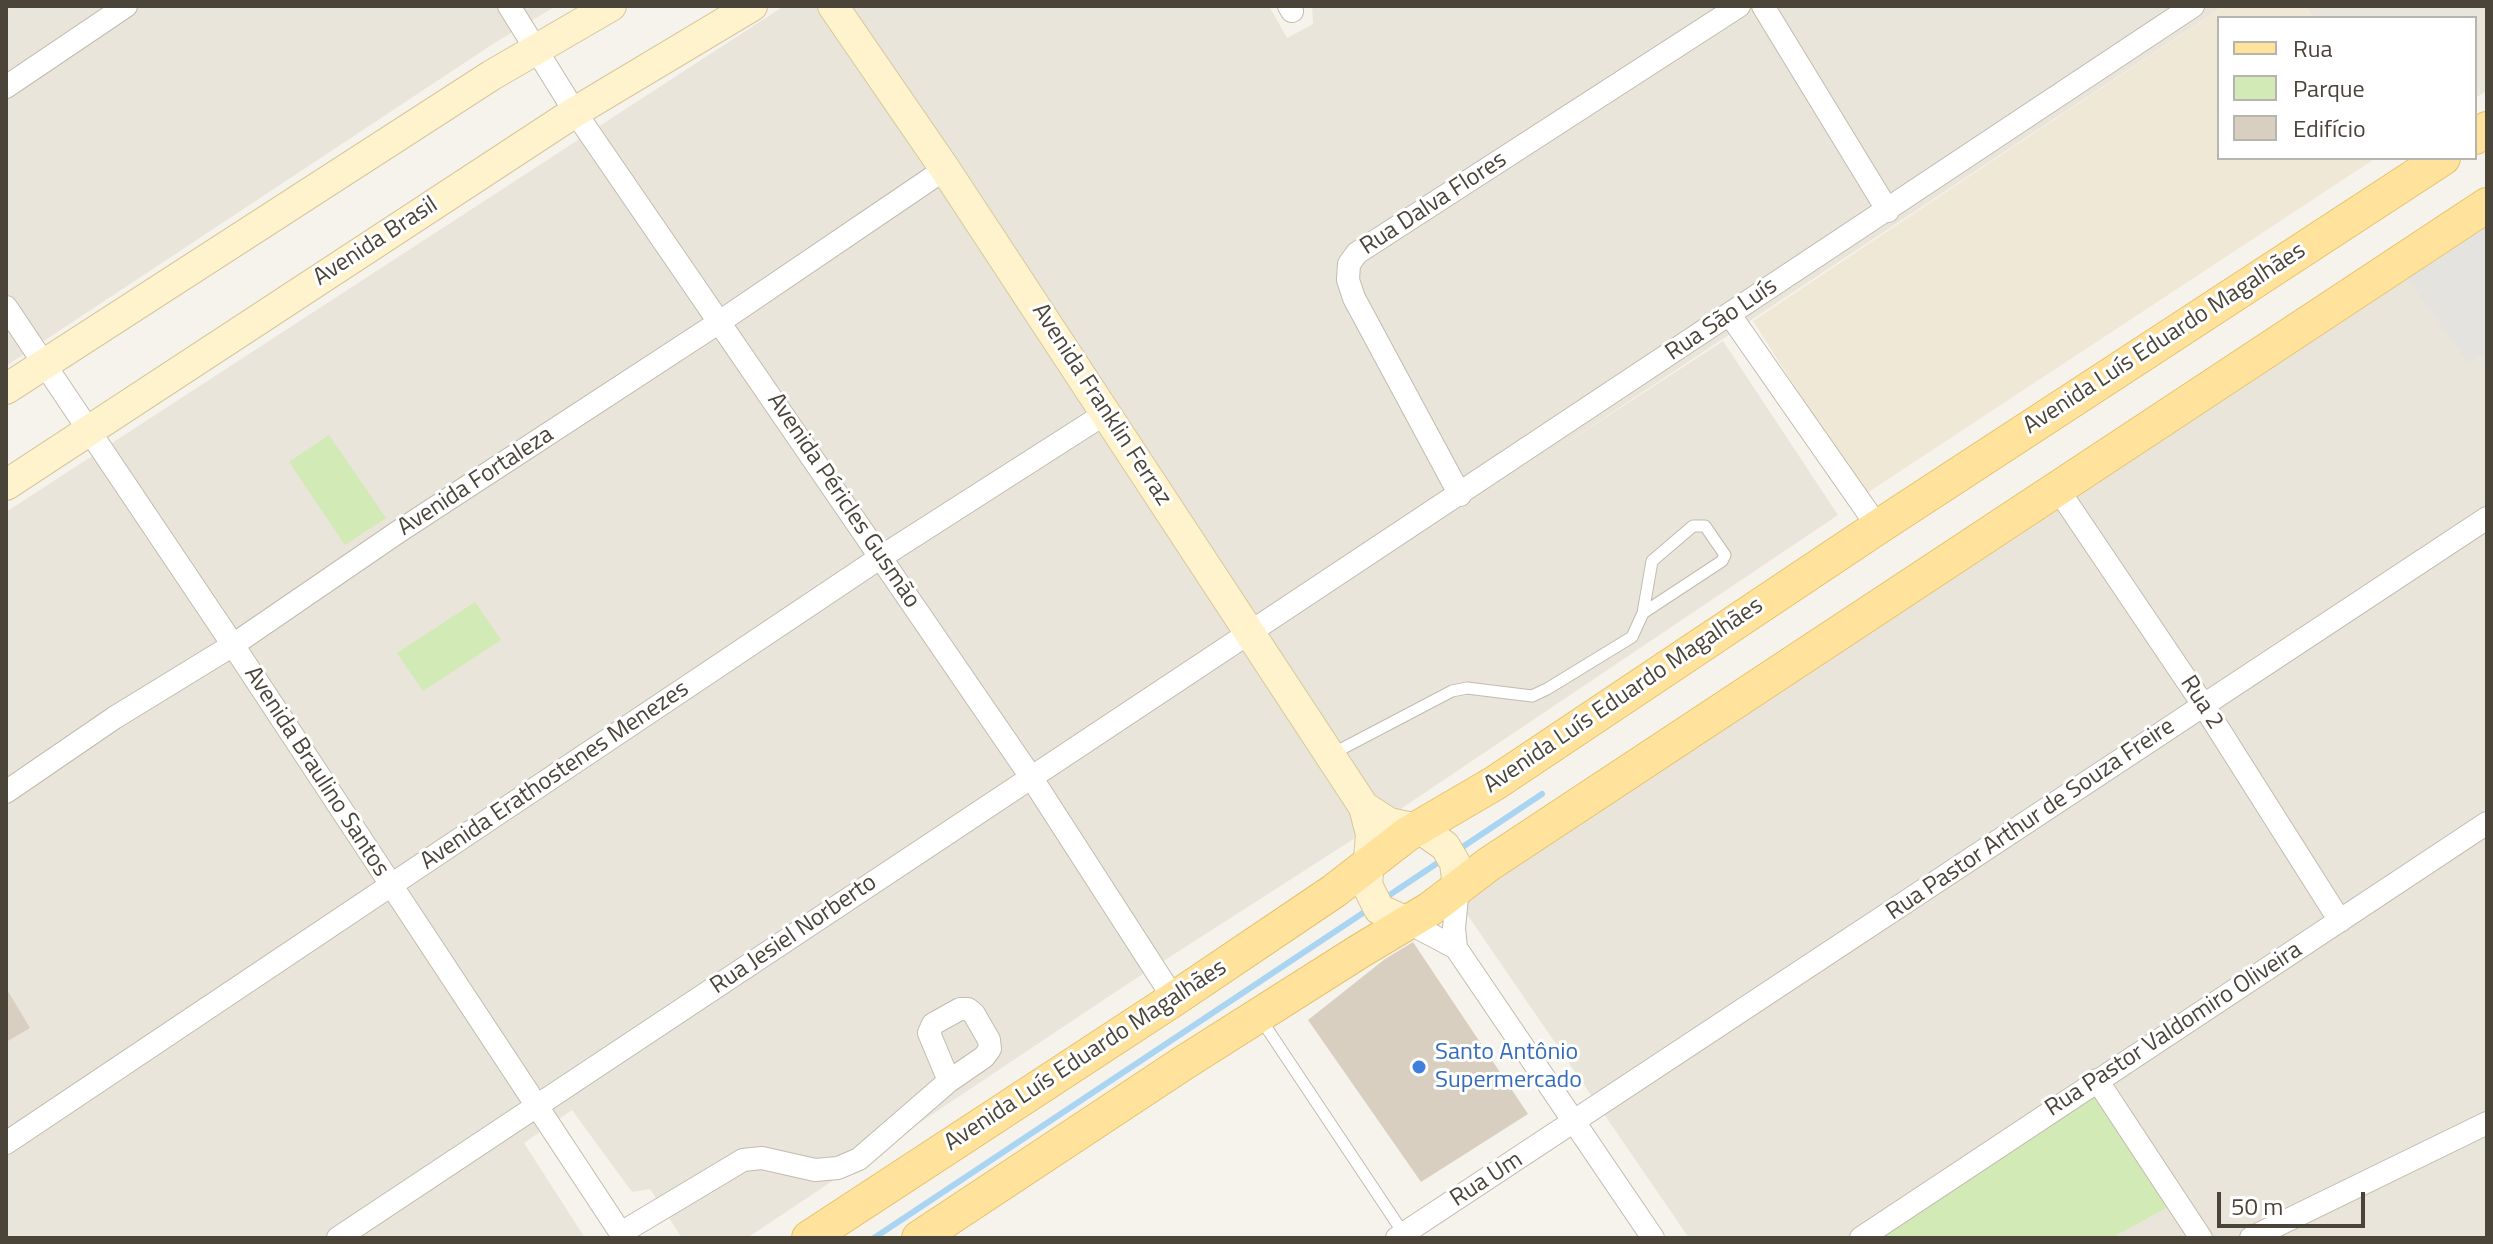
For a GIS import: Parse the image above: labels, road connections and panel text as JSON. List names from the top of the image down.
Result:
{
  "streets": {
    "main road": ["Avenida Brasil", "Avenida Luís Eduardo Magalhães", "Avenida Franklin Ferraz"],
    "street": [
      "Rua Dalva Flores",
      "Rua São Luís",
      "Avenida Fortaleza",
      "Avenida Péricles Gusmão",
      "Rua 2",
      "Avenida Braulino Santos",
      "Avenida Erathostenes Menezes",
      "Rua Pastor Arthur de Souza Freire",
      "Rua Jesiel Norberto",
      "Rua Pastor Valdomiro Oliveira",
      "Rua Um"
    ]
  },
  "crossings": [
    ["Rua Dalva Flores", "Rua São Luís"],
    ["Avenida Brasil", "Avenida Péricles Gusmão"],
    ["Avenida Brasil", "Avenida Braulino Santos"],
    ["Rua São Luís", "Avenida Franklin Ferraz"],
    ["Rua São Luís", "Rua Jesiel Norberto"],
    ["Avenida Luís Eduardo Magalhães", "Avenida Péricles Gusmão"],
    ["Avenida Franklin Ferraz", "Avenida Fortaleza"],
    ["Avenida Franklin Ferraz", "Avenida Erathostenes Menezes"],
    ["Avenida Franklin Ferraz", "Rua Jesiel Norberto"],
    ["Avenida Fortaleza", "Avenida Péricles Gusmão"],
    ["Avenida Fortaleza", "Avenida Braulino Santos"],
    ["Avenida Péricles Gusmão", "Avenida Erathostenes Menezes"],
    ["Avenida Péricles Gusmão", "Rua Jesiel Norberto"],
    ["Rua 2", "Rua Pastor Arthur de Souza Freire"],
    ["Rua 2", "Rua Pastor Valdomiro Oliveira"],
    ["Avenida Braulino Santos", "Avenida Erathostenes Menezes"],
    ["Avenida Braulino Santos", "Rua Jesiel Norberto"],
    ["Rua Pastor Arthur de Souza Freire", "Rua Um"]
  ],
  "places": ["Santo Antônio Supermercado"],
  "legend": ["Rua", "Parque", "Edifício"],
  "scale_bar": "50 m"
}
